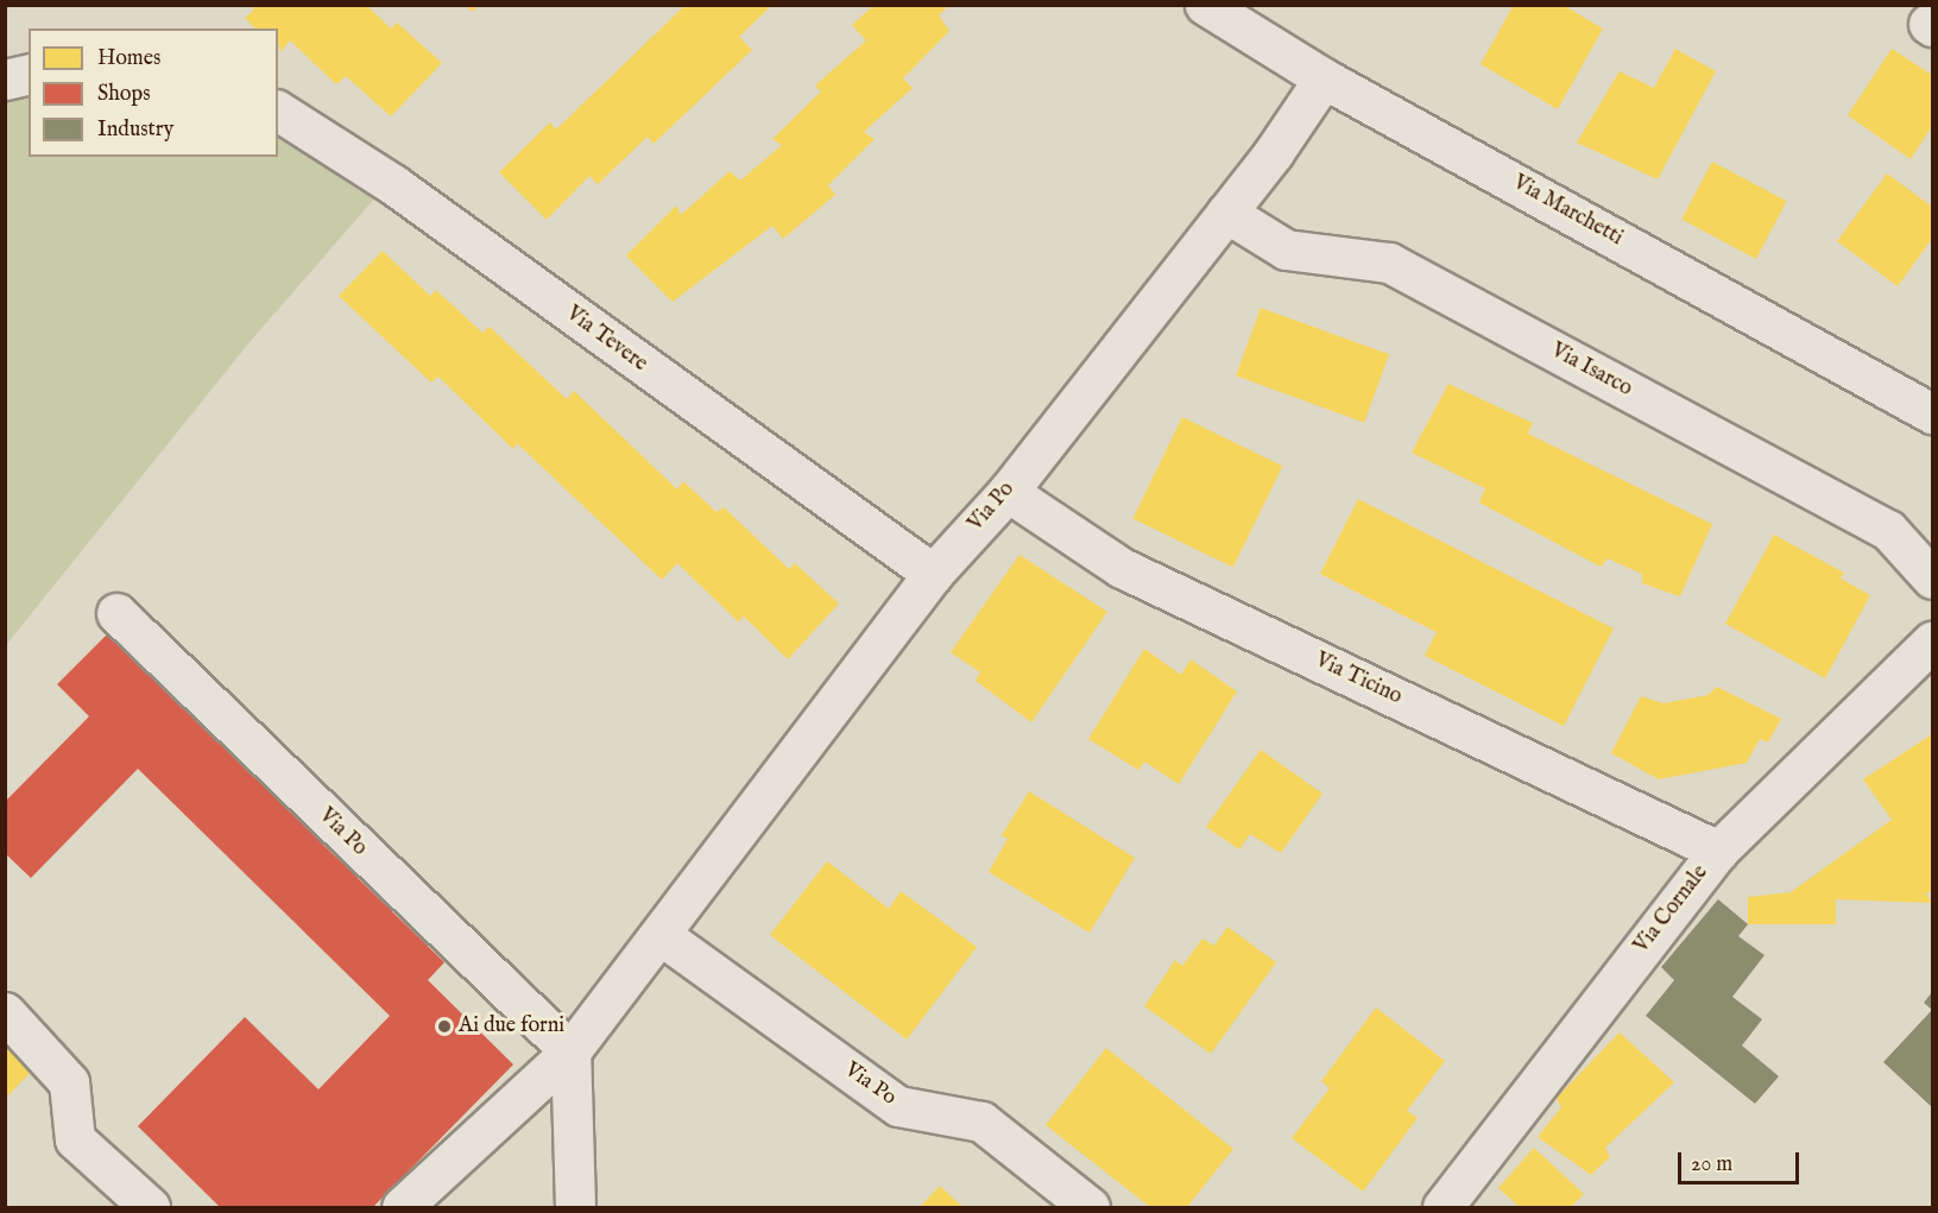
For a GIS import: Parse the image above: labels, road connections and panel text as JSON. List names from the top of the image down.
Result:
{
  "streets": {
    "street": [
      "Via Marchetti",
      "Via Tevere",
      "Via Isarco",
      "Via Po",
      "Via Ticino",
      "Via Cornale"
    ]
  },
  "crossings": [
    ["Via Marchetti", "Via Po"],
    ["Via Tevere", "Via Po"],
    ["Via Isarco", "Via Po"],
    ["Via Po", "Via Ticino"],
    ["Via Ticino", "Via Cornale"]
  ],
  "places": ["Ai due forni"],
  "legend": ["Homes", "Shops", "Industry"],
  "scale_bar": "20 m"
}
